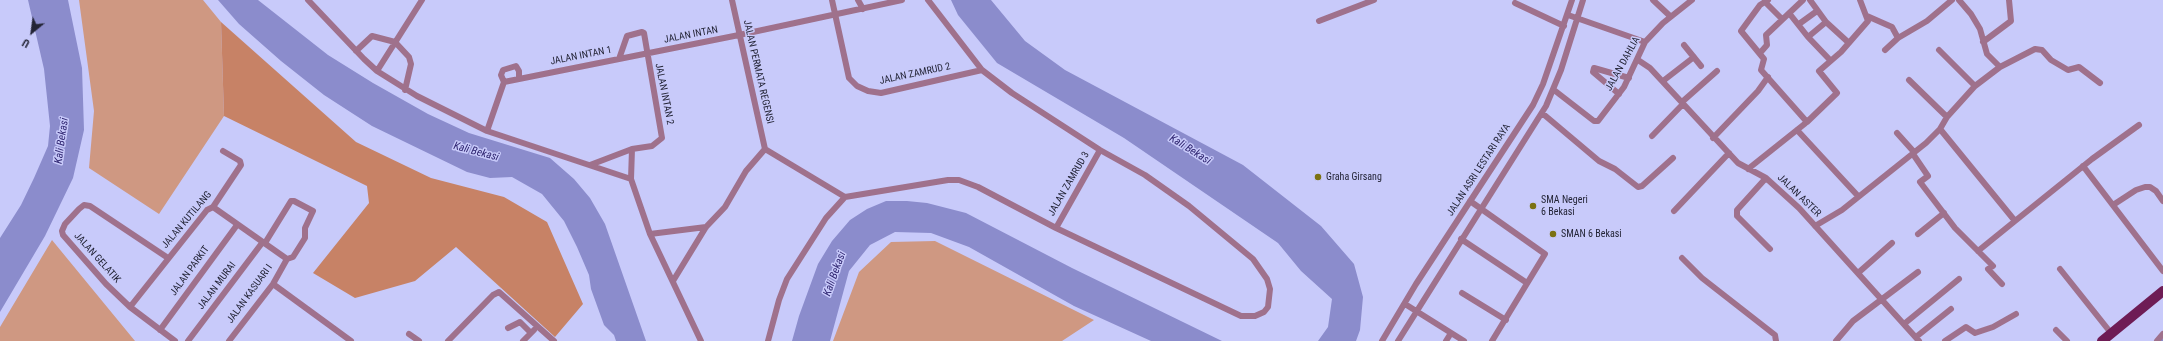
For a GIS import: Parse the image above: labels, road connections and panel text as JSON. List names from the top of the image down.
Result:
{
  "streets": {
    "street": [
      "JALAN INTAN",
      "JALAN INTAN 1",
      "JALAN DAHLIA",
      "JALAN PERMATA REGENSI",
      "JALAN ZAMRUD 2",
      "JALAN INTAN 2",
      "JALAN ASRI LESTARI RAYA",
      "JALAN ZAMRUD 3",
      "JALAN ASTER",
      "JALAN KUTILANG",
      "JALAN GELATIK",
      "JALAN PARKIT",
      "JALAN MURAI",
      "JALAN KASUARI I"
    ]
  },
  "crossings": [
    ["JALAN INTAN", "JALAN INTAN 1"],
    ["JALAN INTAN", "JALAN PERMATA REGENSI"],
    ["JALAN INTAN", "JALAN ZAMRUD 2"],
    ["JALAN INTAN", "JALAN INTAN 2"],
    ["JALAN INTAN 1", "JALAN INTAN 2"],
    ["JALAN DAHLIA", "JALAN ASTER"],
    ["JALAN KUTILANG", "JALAN GELATIK"],
    ["JALAN MURAI", "JALAN KASUARI I"]
  ],
  "water": ["Kali Bekasi"],
  "places": ["Graha Girsang", "SMA Negeri 6 Bekasi", "SMAN 6 Bekasi"],
  "north": "bottom left"
}
